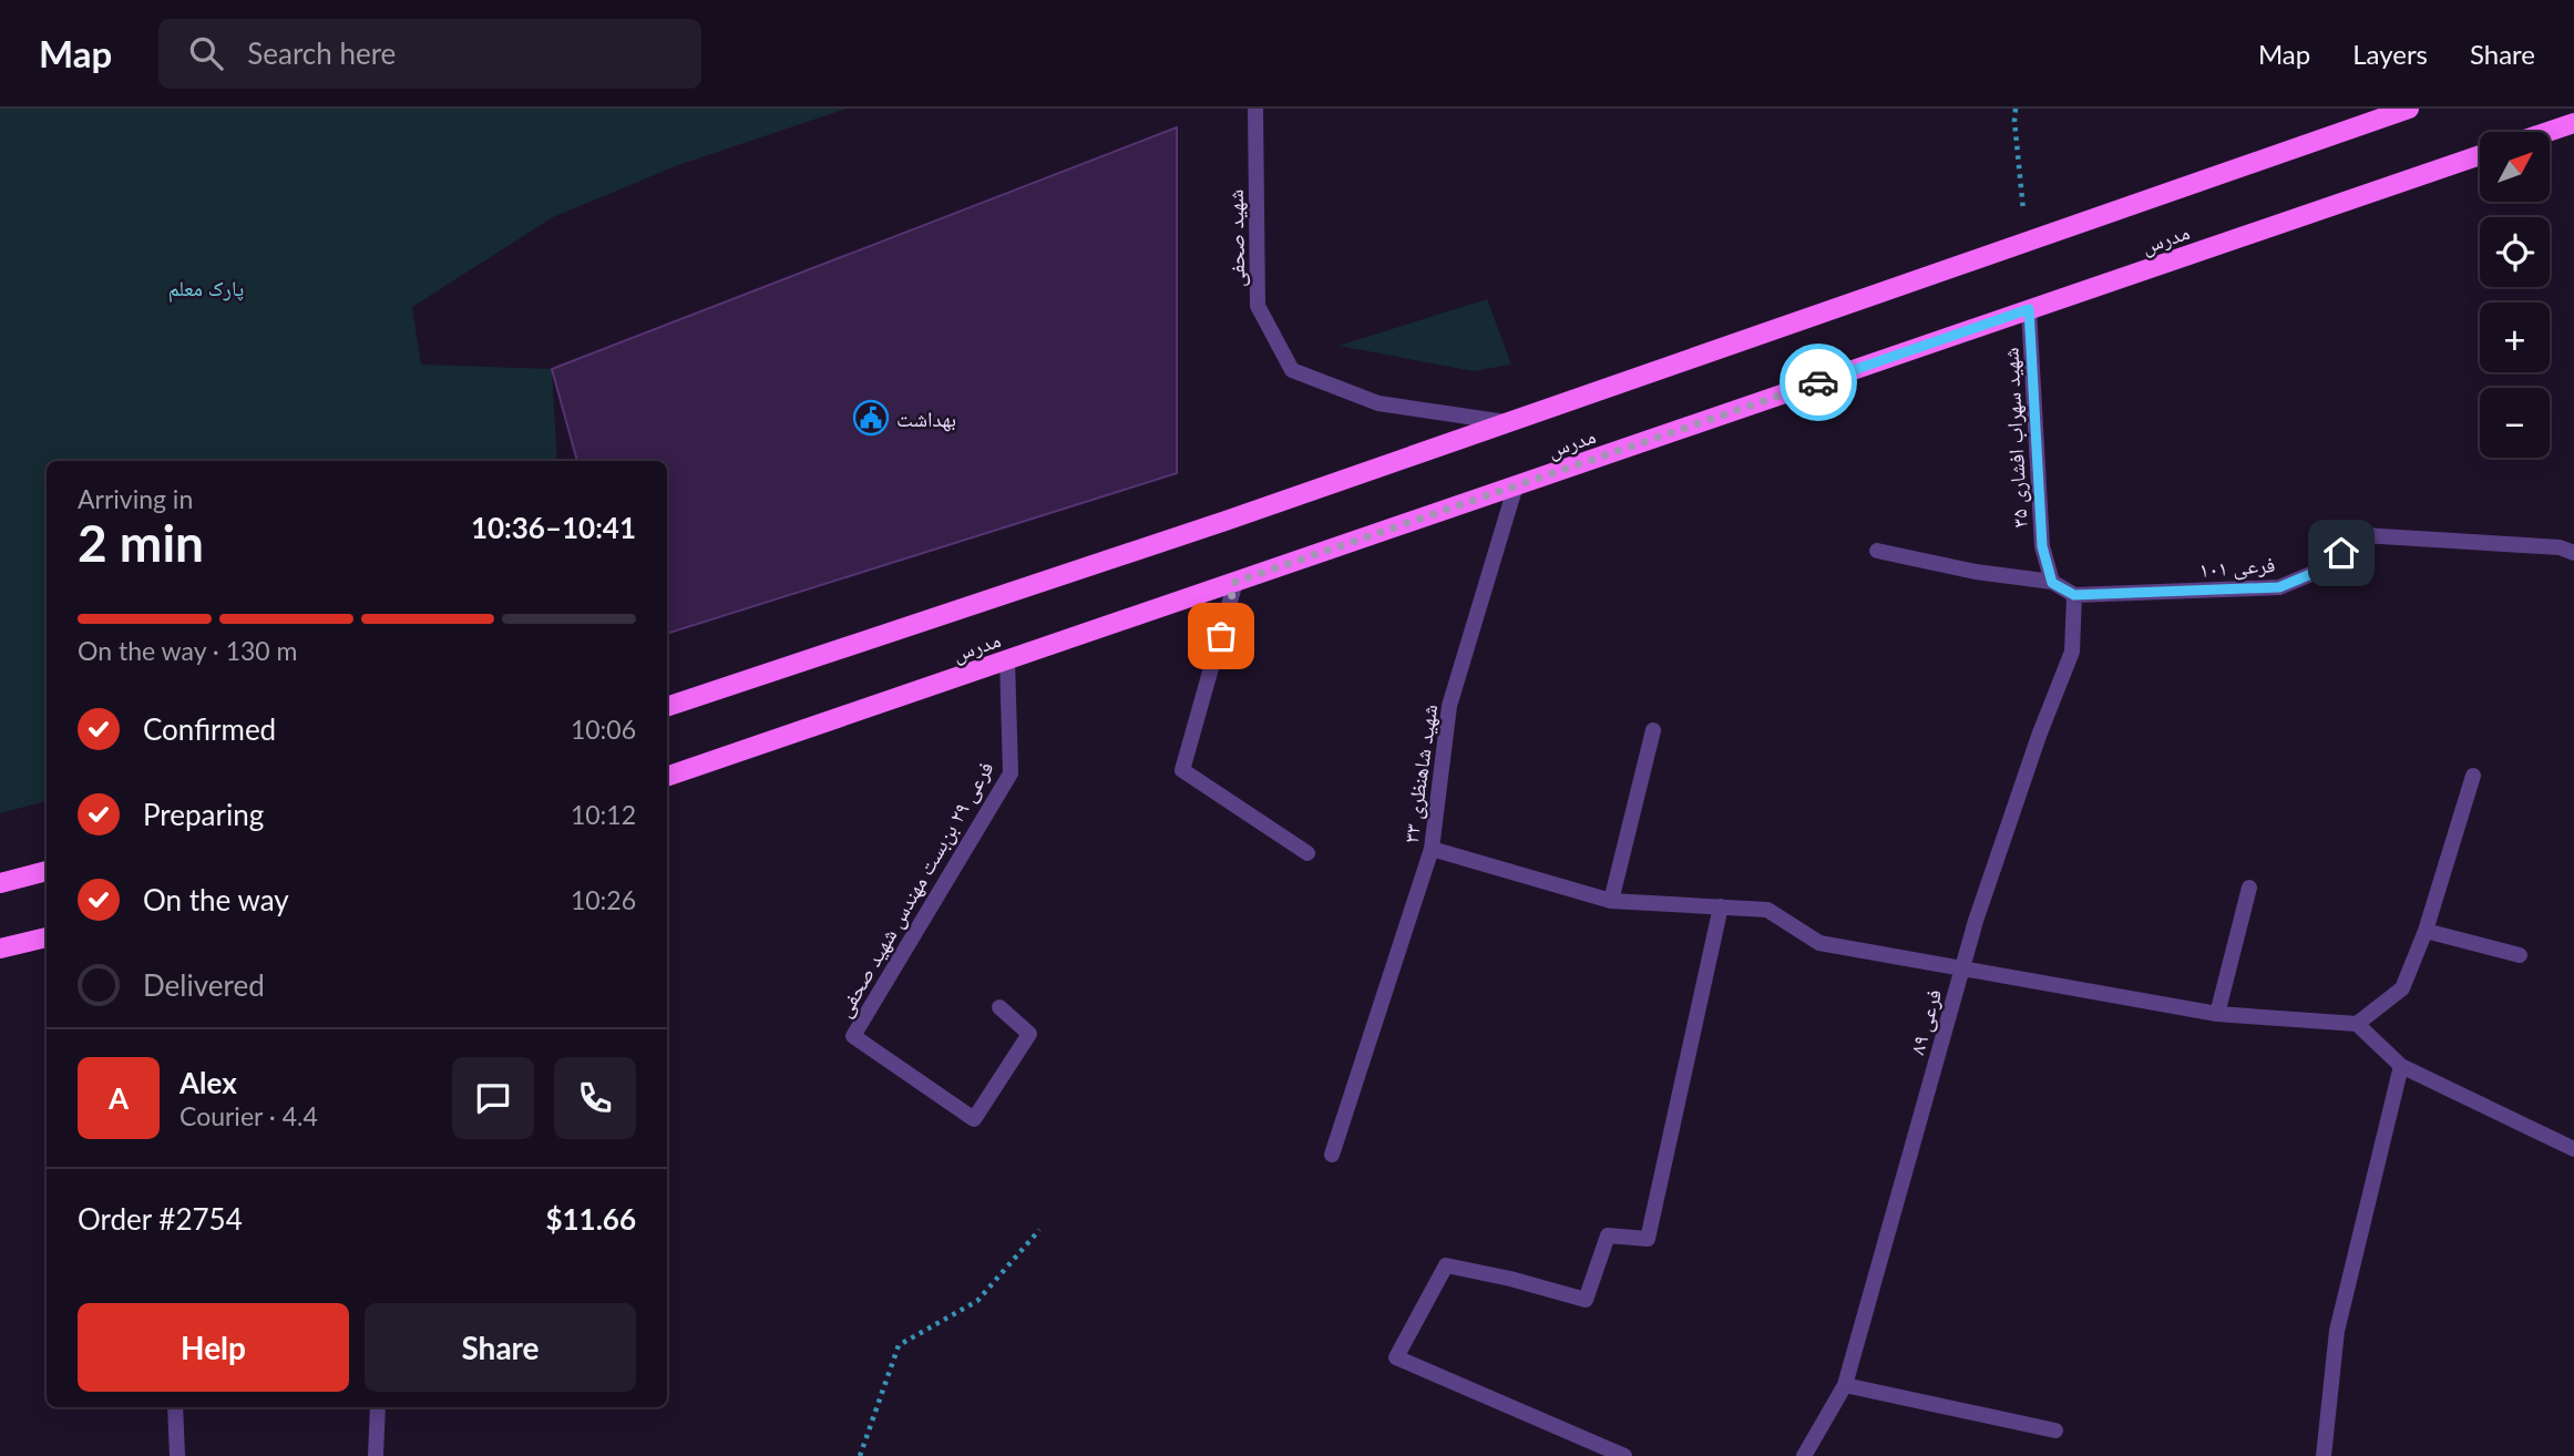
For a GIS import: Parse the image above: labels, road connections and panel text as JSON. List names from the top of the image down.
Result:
{
  "streets": {
    "main road": ["مدرس"],
    "street": [
      "شهید صحفی",
      "۳۵ شهید سهراب افشاری",
      "فرعی ۱۰۱",
      "۳۳ شهید شاهنظری",
      "فرعی ۲۹ بن‌بست مهندس شهید صحفی",
      "فرعی ۸۹"
    ]
  },
  "crossings": [
    ["شهید صحفی", "مدرس"],
    ["مدرس", "۳۵ شهید سهراب افشاری"],
    ["مدرس", "۳۳ شهید شاهنظری"],
    ["مدرس", "فرعی ۲۹ بن‌بست مهندس شهید صحفی"],
    ["فرعی ۱۰۱", "فرعی ۸۹"]
  ],
  "parks": ["پارک معلم"],
  "places": {
    "public building": ["بهداشت"]
  },
  "north": "top right",
  "page": {
    "header": "Map",
    "search": "Search here",
    "nav": ["Map", "Layers", "Share"],
    "map_buttons": ["+", "−"],
    "heading": ["2 min", "Arriving in", "10:36–10:41"],
    "panel": [
      "Alex",
      "Courier · 4.4",
      "Order #2754",
      "$11.66"
    ],
    "bar": "On the way · 130 m",
    "list": [
      ["Confirmed", "10:06"],
      ["Preparing", "10:12"],
      ["On the way", "10:26"],
      "Delivered"
    ],
    "round": "A",
    "buttons": ["Help", "Share"]
  }
}
